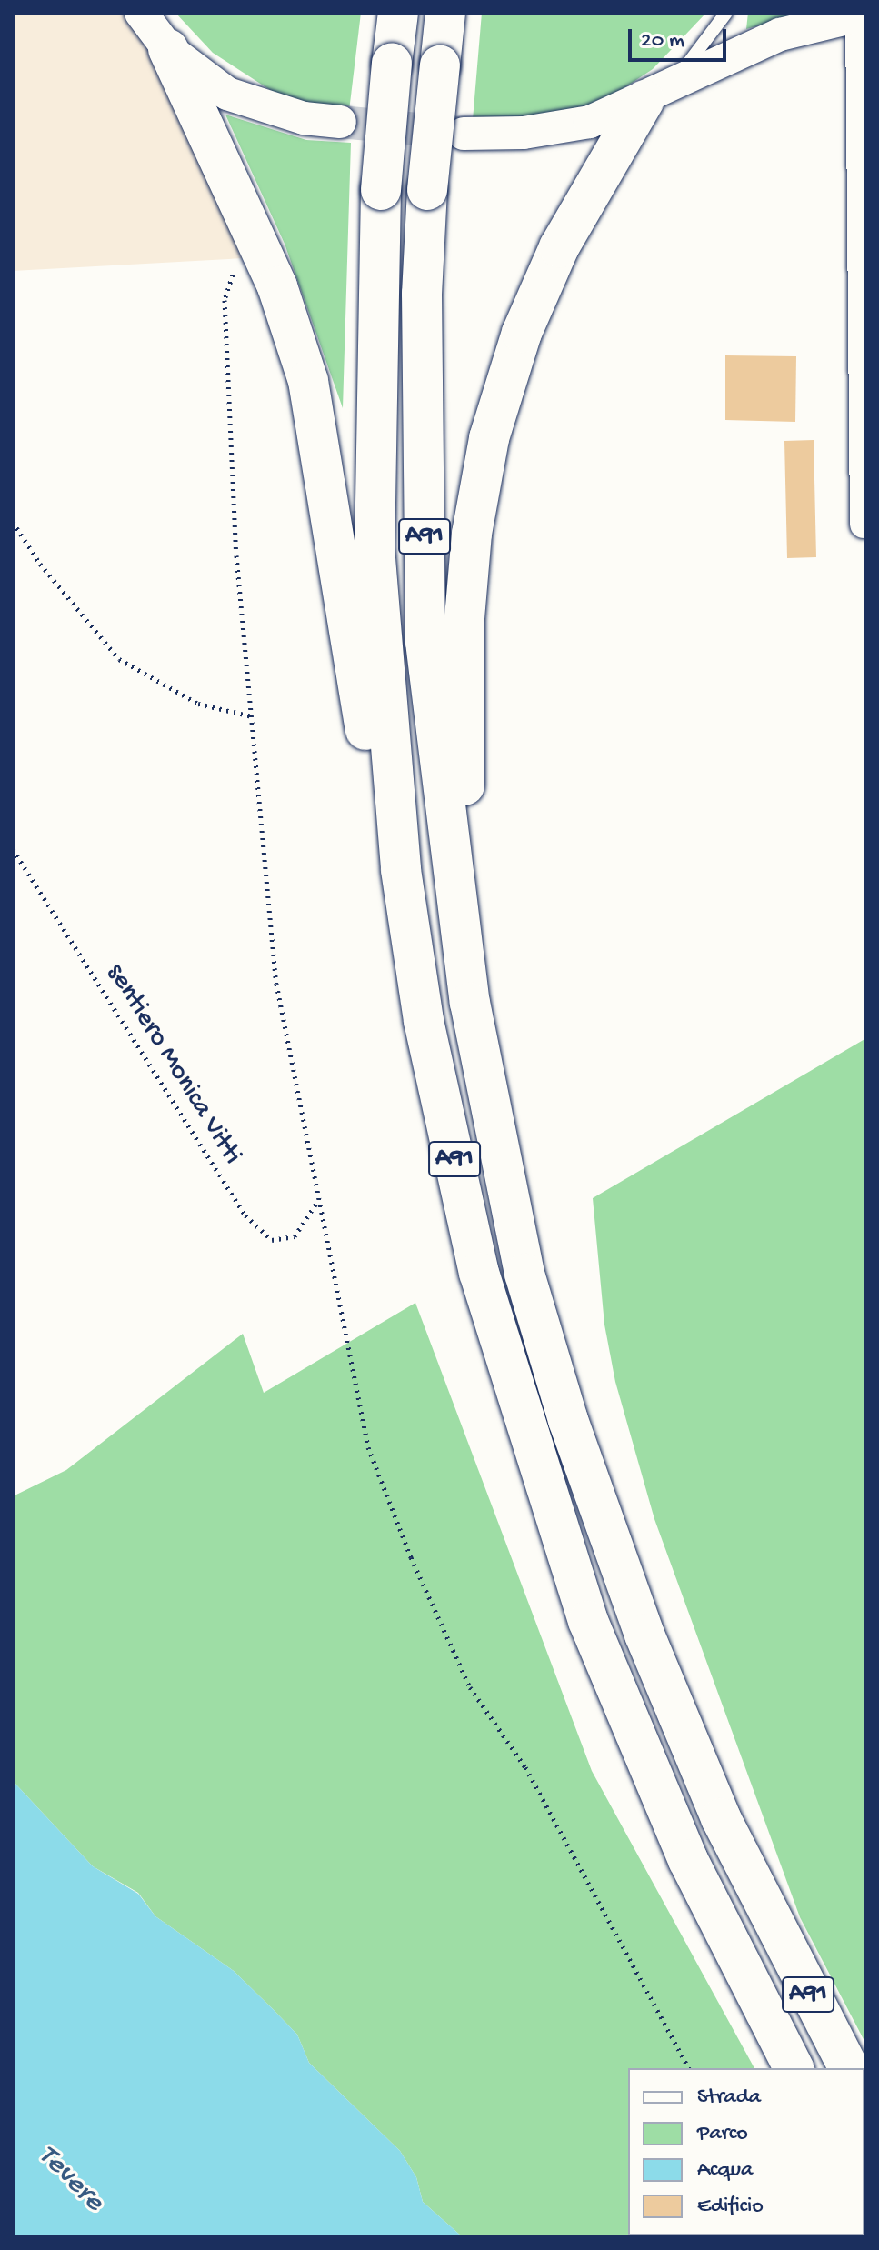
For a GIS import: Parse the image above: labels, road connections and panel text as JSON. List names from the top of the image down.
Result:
{
  "streets": {
    "highway": ["A91"],
    "path": ["sentiero Monica Vitti"]
  },
  "water": ["Tevere"],
  "legend": [
    "Strada",
    "Parco",
    "Acqua",
    "Edificio"
  ],
  "scale_bar": "20 m"
}
